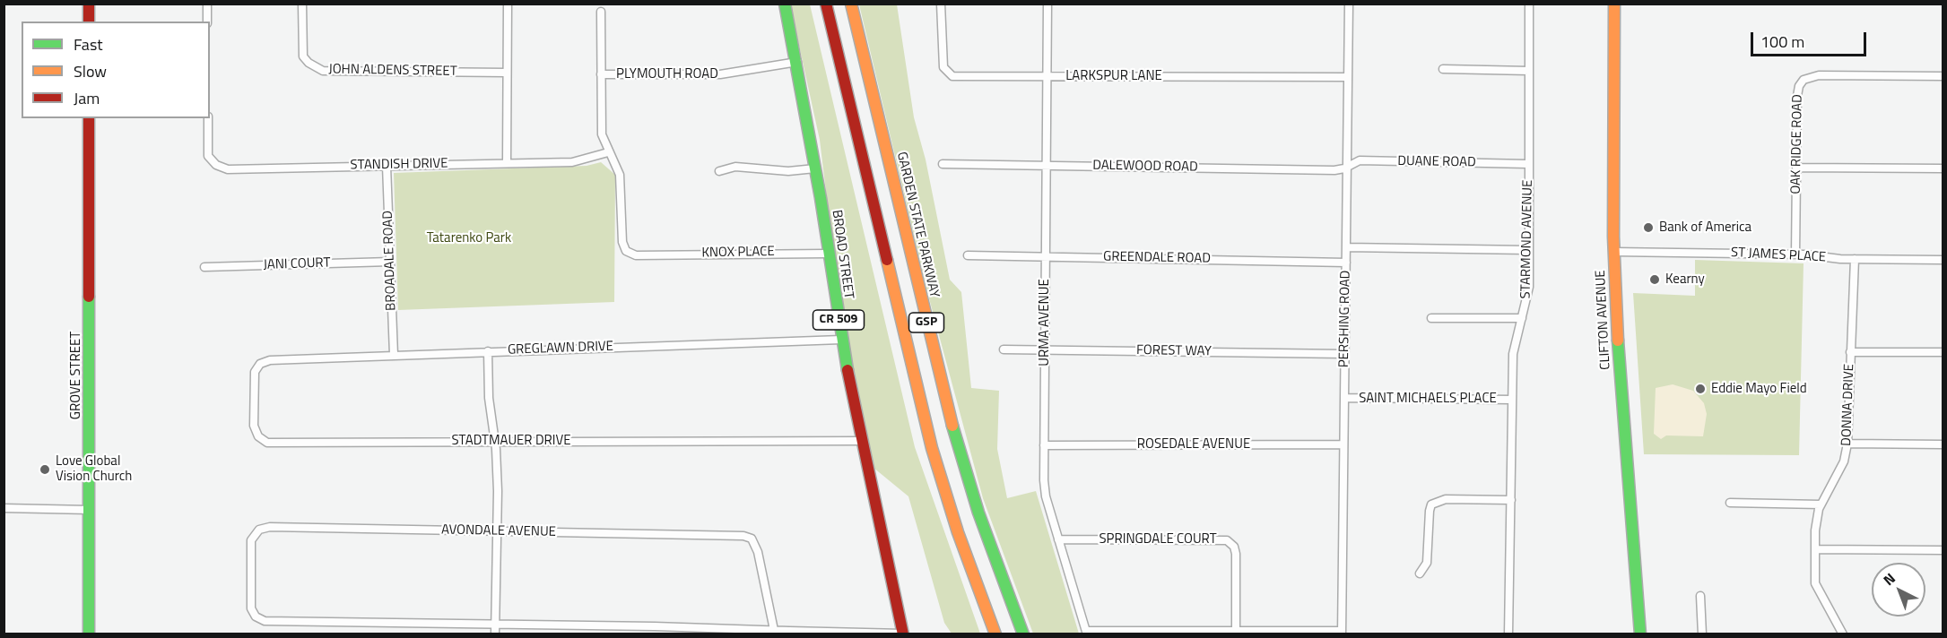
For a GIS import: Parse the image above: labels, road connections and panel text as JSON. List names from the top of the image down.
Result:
{
  "streets": {
    "main road": [
      "GARDEN STATE PARKWAY",
      "BROAD STREET",
      "CR 509",
      "CLIFTON AVENUE",
      "GSP",
      "GROVE STREET"
    ],
    "street": [
      "JOHN ALDENS STREET",
      "PLYMOUTH ROAD",
      "LARKSPUR LANE",
      "OAK RIDGE ROAD",
      "DUANE ROAD",
      "STANDISH DRIVE",
      "DALEWOOD ROAD",
      "STARMOND AVENUE",
      "KNOX PLACE",
      "ST JAMES PLACE",
      "GREENDALE ROAD",
      "BROADALE ROAD",
      "JANI COURT",
      "PERSHING ROAD",
      "URMA AVENUE",
      "GREGLAWN DRIVE",
      "FOREST WAY",
      "SAINT MICHAELS PLACE",
      "DONNA DRIVE",
      "STADTMAUER DRIVE",
      "ROSEDALE AVENUE",
      "AVONDALE AVENUE",
      "SPRINGDALE COURT"
    ]
  },
  "crossings": [
    ["PLYMOUTH ROAD", "KNOX PLACE"],
    ["PLYMOUTH ROAD", "BROAD STREET"],
    ["LARKSPUR LANE", "PERSHING ROAD"],
    ["LARKSPUR LANE", "URMA AVENUE"],
    ["OAK RIDGE ROAD", "ST JAMES PLACE"],
    ["DUANE ROAD", "DALEWOOD ROAD"],
    ["DUANE ROAD", "STARMOND AVENUE"],
    ["DUANE ROAD", "PERSHING ROAD"],
    ["STANDISH DRIVE", "KNOX PLACE"],
    ["STANDISH DRIVE", "BROADALE ROAD"],
    ["DALEWOOD ROAD", "PERSHING ROAD"],
    ["DALEWOOD ROAD", "URMA AVENUE"],
    ["STARMOND AVENUE", "SAINT MICHAELS PLACE"],
    ["KNOX PLACE", "BROAD STREET"],
    ["BROAD STREET", "GREGLAWN DRIVE"],
    ["BROAD STREET", "STADTMAUER DRIVE"],
    ["ST JAMES PLACE", "CLIFTON AVENUE"],
    ["ST JAMES PLACE", "DONNA DRIVE"],
    ["GREENDALE ROAD", "PERSHING ROAD"],
    ["GREENDALE ROAD", "URMA AVENUE"],
    ["BROADALE ROAD", "JANI COURT"],
    ["BROADALE ROAD", "GREGLAWN DRIVE"],
    ["PERSHING ROAD", "FOREST WAY"],
    ["PERSHING ROAD", "SAINT MICHAELS PLACE"],
    ["PERSHING ROAD", "ROSEDALE AVENUE"],
    ["URMA AVENUE", "FOREST WAY"],
    ["URMA AVENUE", "ROSEDALE AVENUE"],
    ["URMA AVENUE", "SPRINGDALE COURT"],
    ["GREGLAWN DRIVE", "STADTMAUER DRIVE"]
  ],
  "parks": ["Tatarenko Park"],
  "places": [
    "Bank of America",
    "Kearny",
    "Eddie Mayo Field",
    "Love Global Vision Church"
  ],
  "legend": ["Fast", "Slow", "Jam"],
  "scale_bar": "100 m",
  "north": "top left"
}
